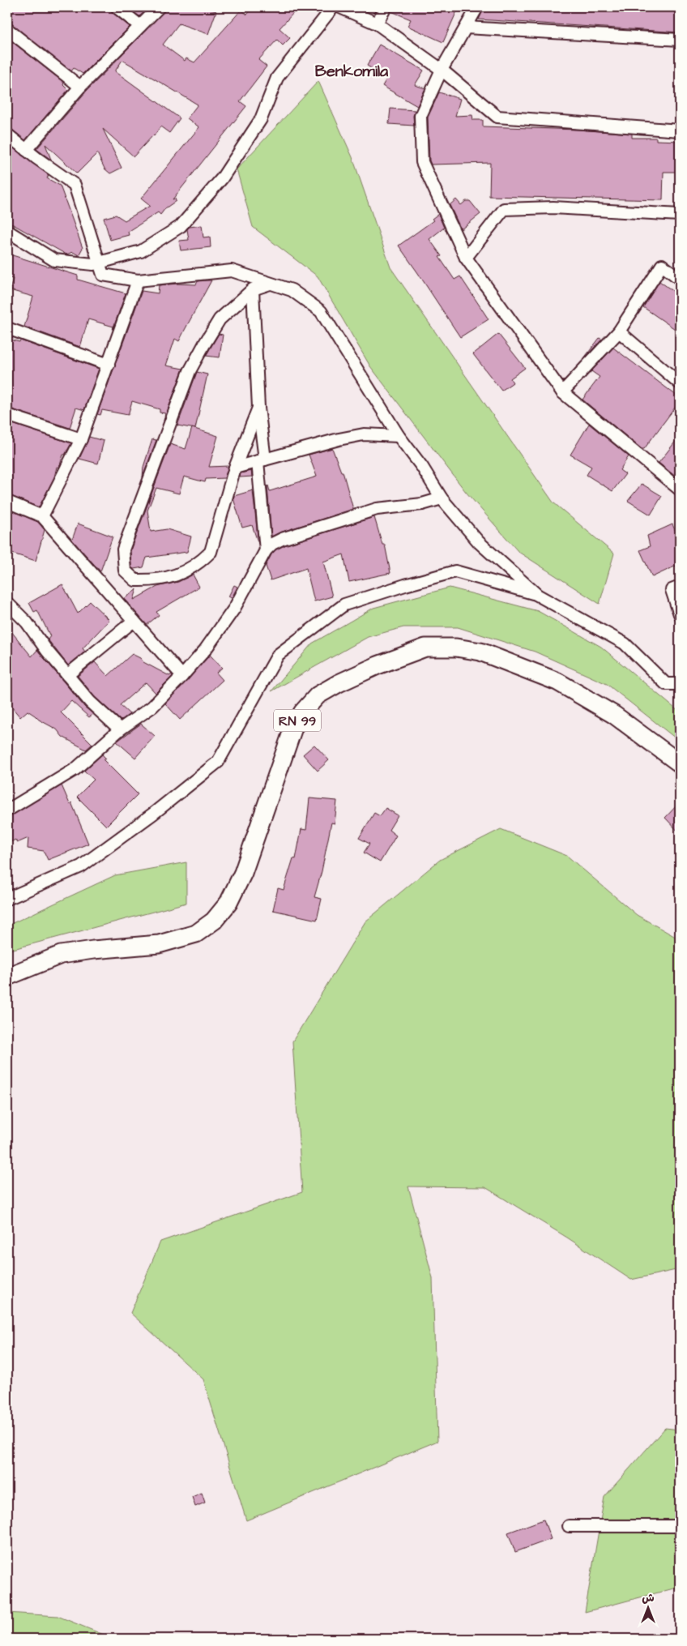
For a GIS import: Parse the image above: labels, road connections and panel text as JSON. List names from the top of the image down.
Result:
{
  "streets": {
    "main road": ["RN 99"]
  },
  "districts": ["Benkomila"],
  "north": "top"
}
